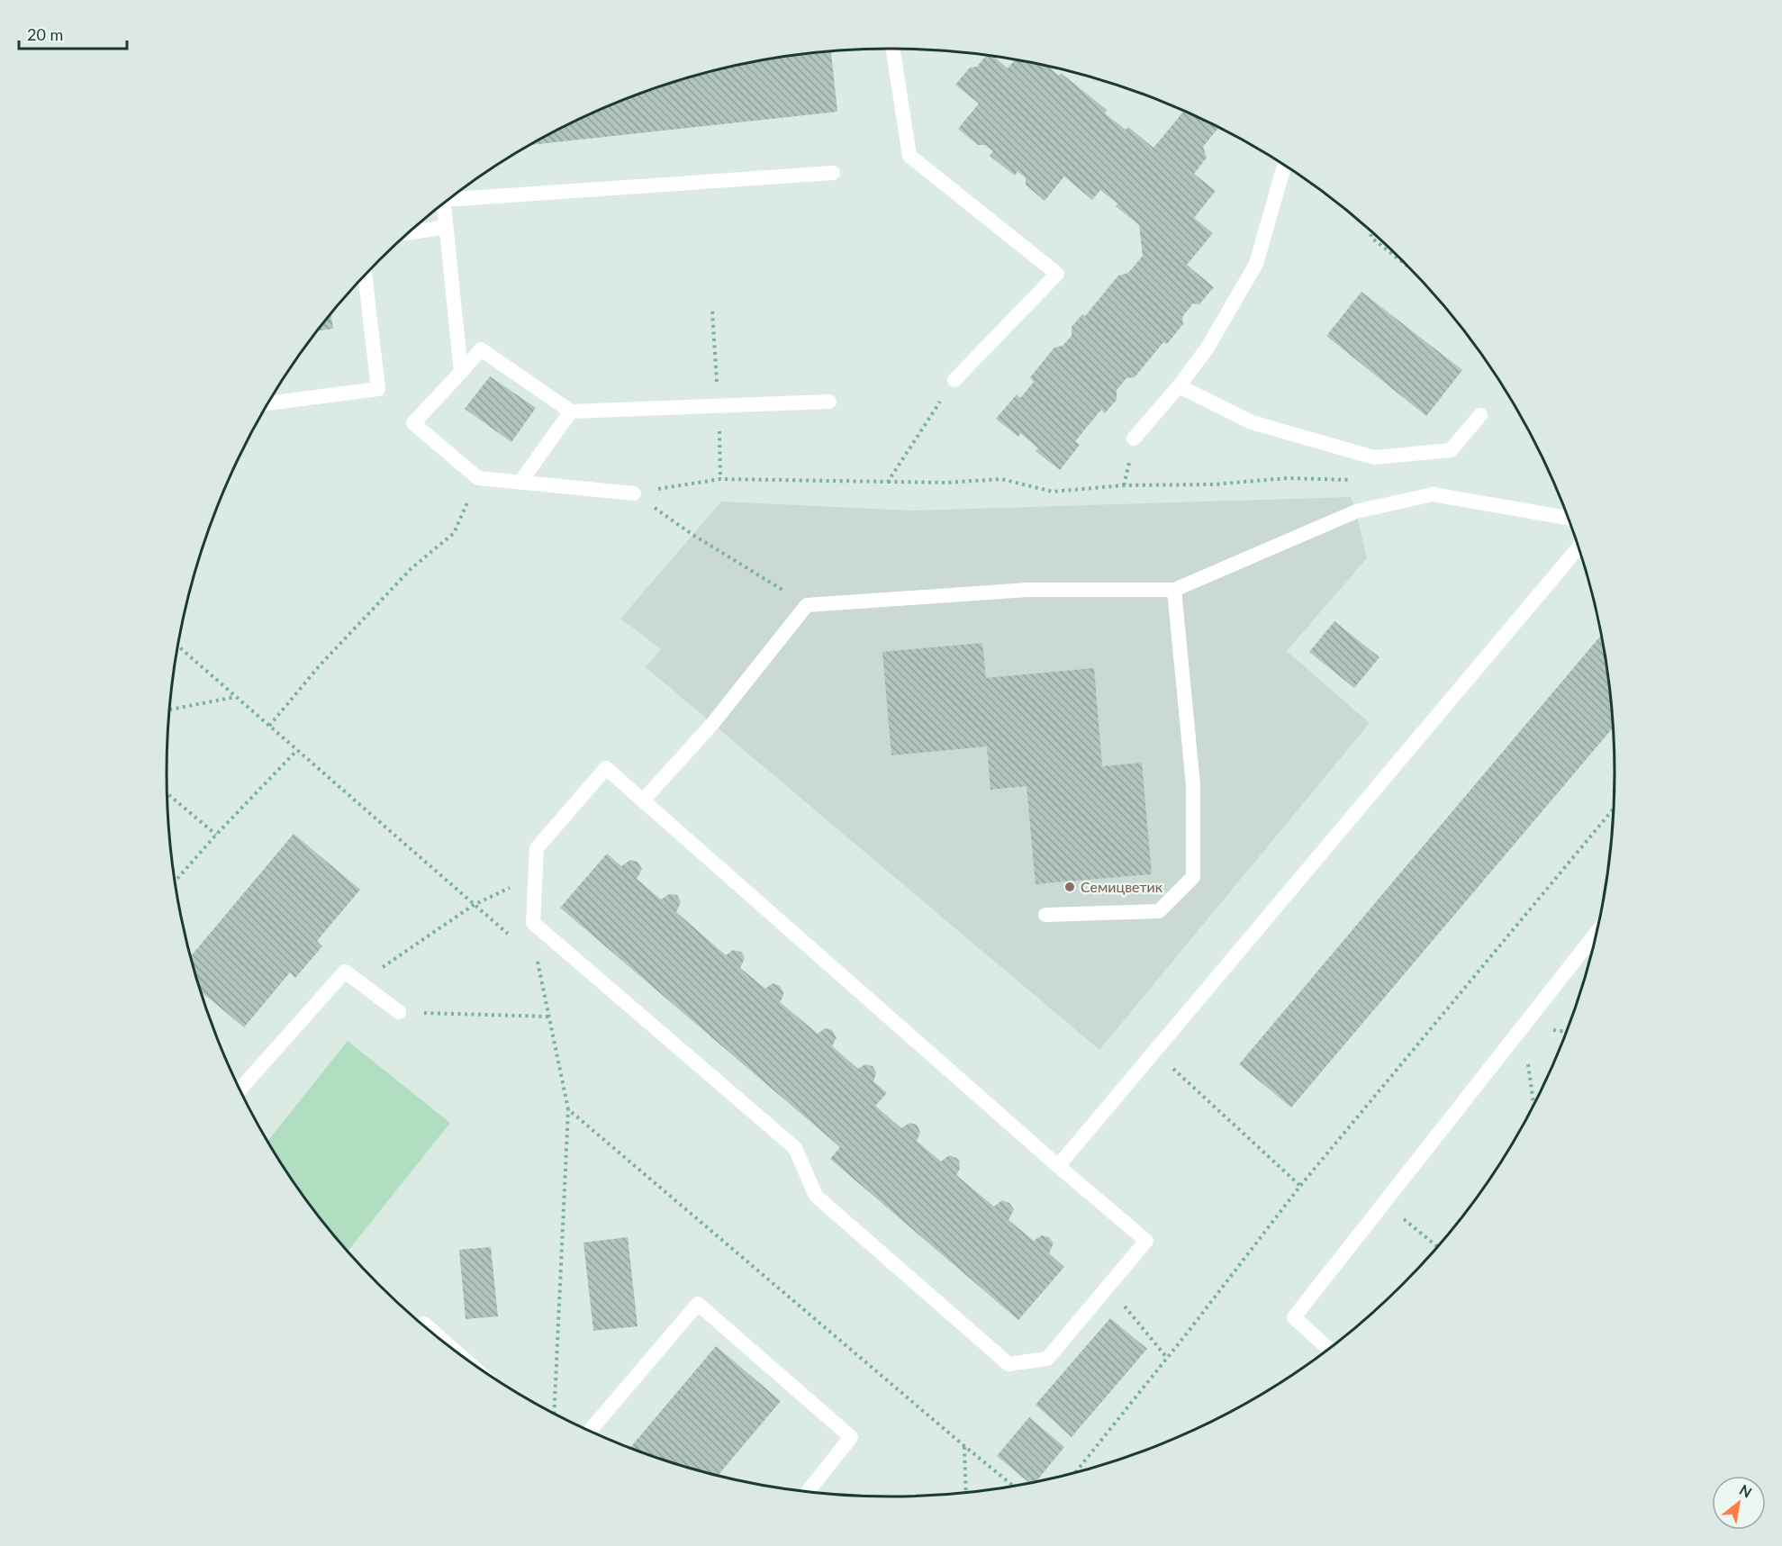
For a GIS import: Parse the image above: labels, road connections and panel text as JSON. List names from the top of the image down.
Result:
{
  "places": ["Семицветик"],
  "scale_bar": "20 m",
  "north": "top right"
}
